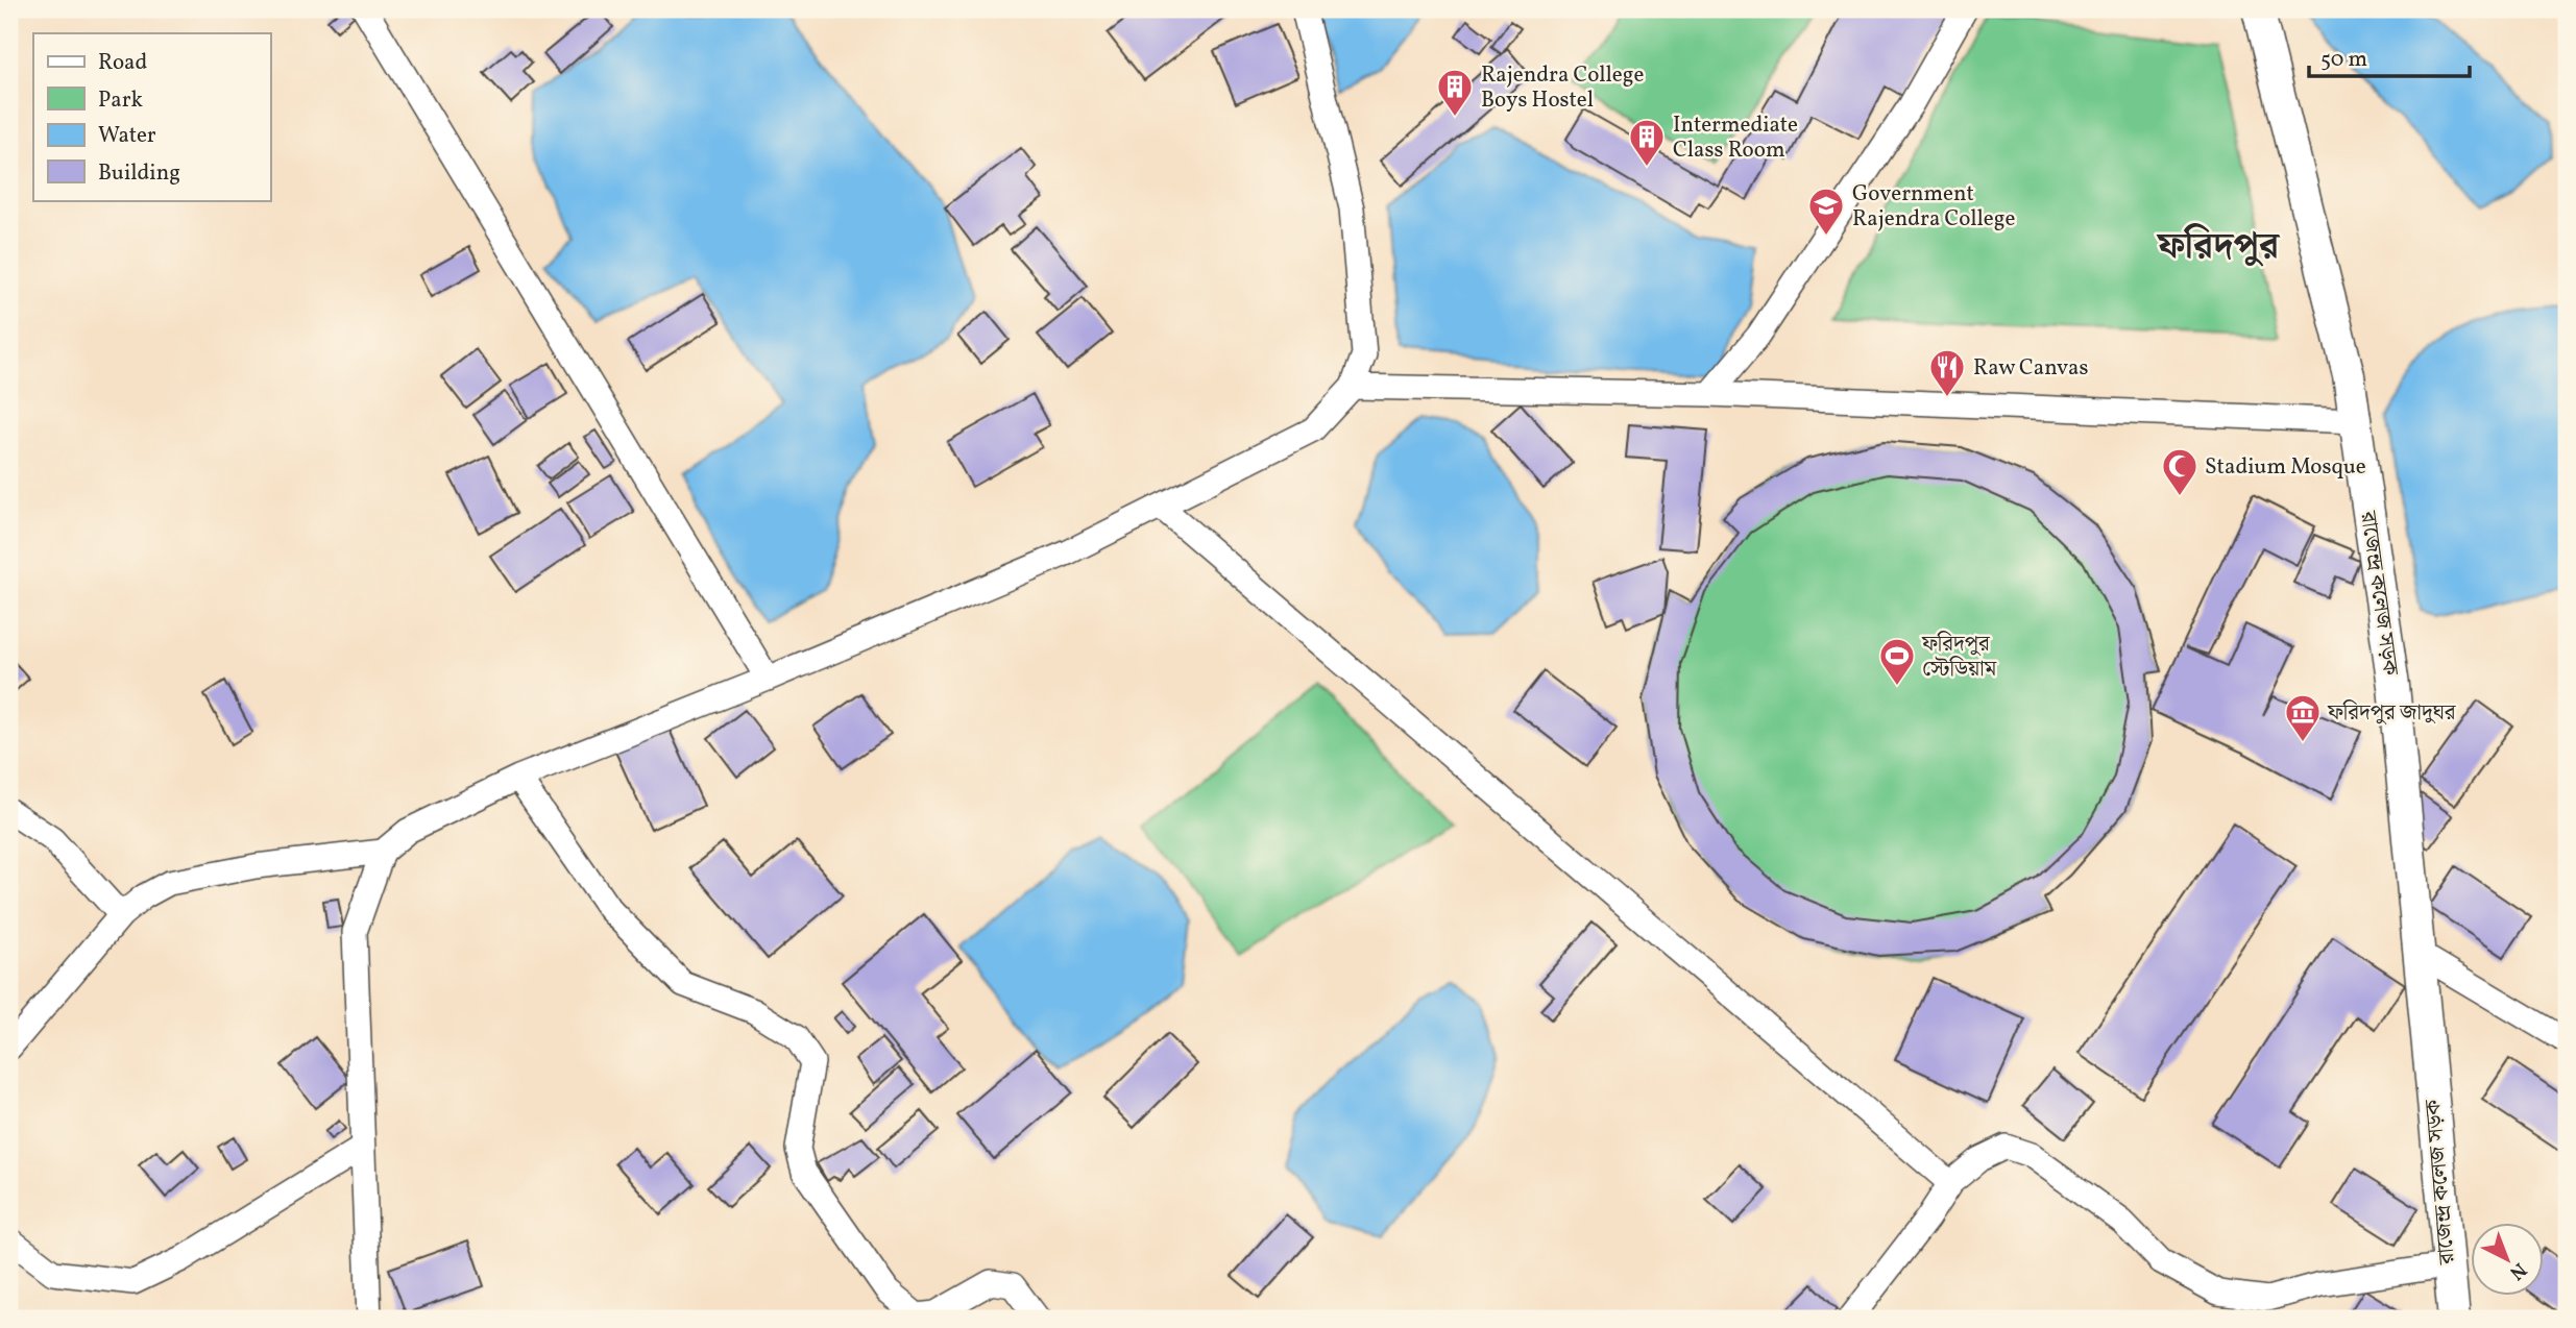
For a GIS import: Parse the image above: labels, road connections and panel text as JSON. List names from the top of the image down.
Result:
{
  "streets": {
    "street": ["রাজেন্দ্র কলেজ সড়ক"]
  },
  "districts": ["ফরিদপুর"],
  "places": {
    "building": ["Rajendra College Boys Hostel", "Intermediate Class Room"],
    "school or university": ["Government Rajendra College"],
    "restaurant": ["Raw Canvas"],
    "mosque": ["Stadium Mosque"],
    "sports": ["ফরিদপুর স্টেডিয়াম"],
    "museum": ["ফরিদপুর জাদুঘর"]
  },
  "legend": [
    "Road",
    "Park",
    "Water",
    "Building"
  ],
  "scale_bar": "50 m",
  "north": "bottom right"
}
